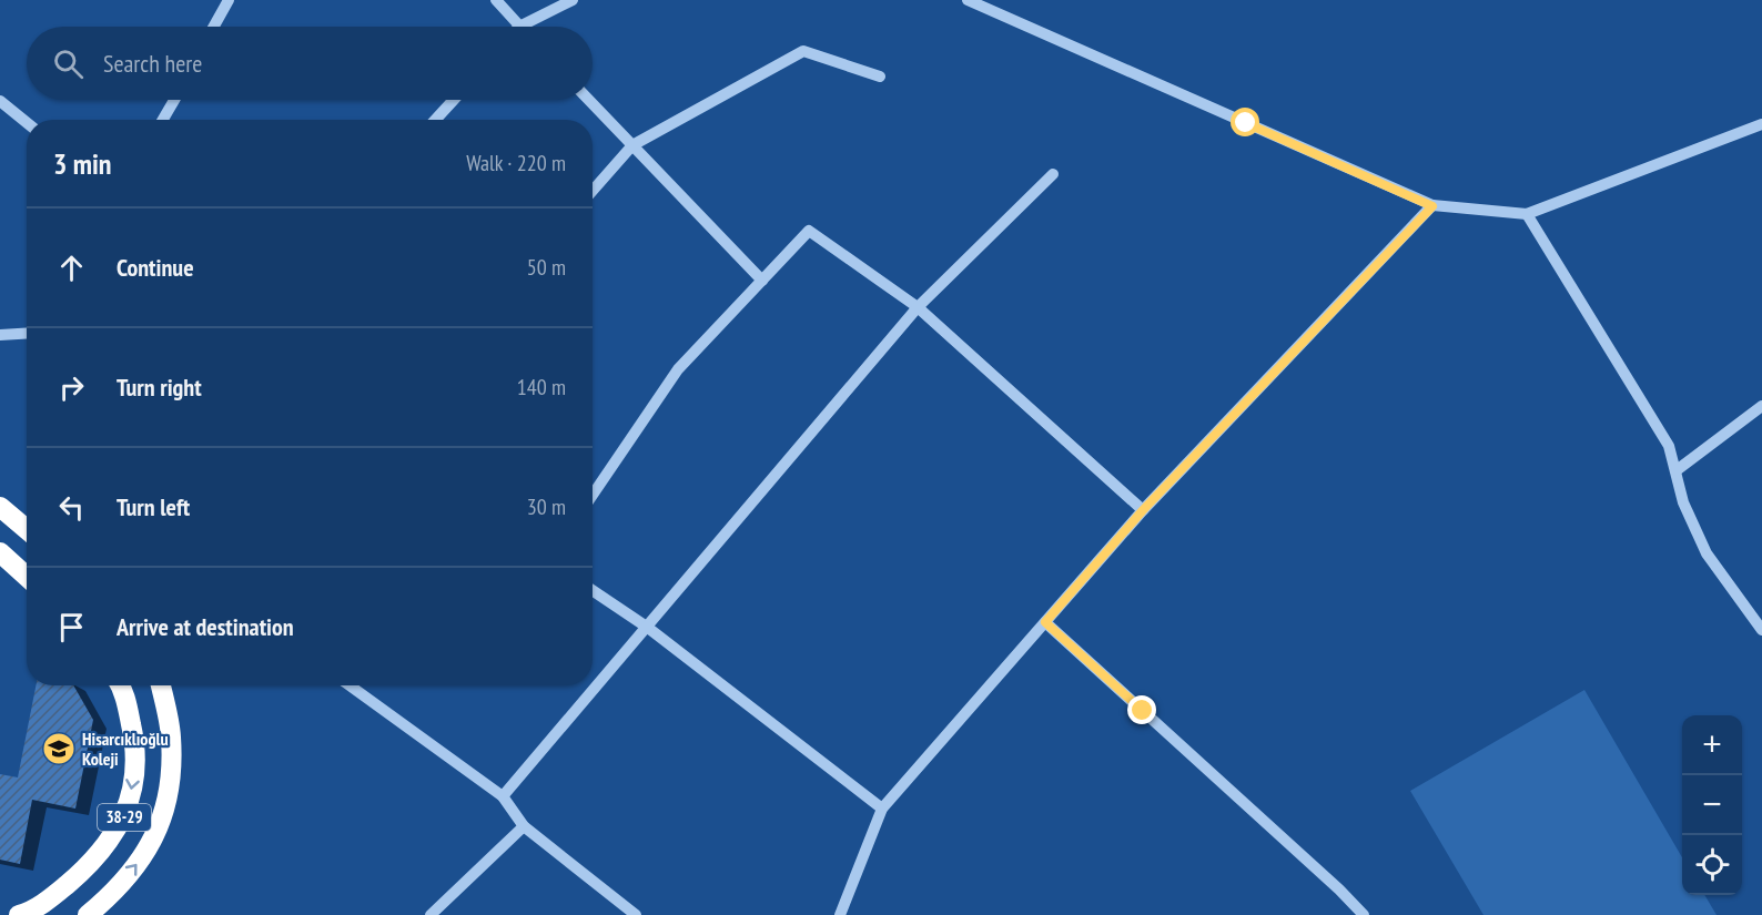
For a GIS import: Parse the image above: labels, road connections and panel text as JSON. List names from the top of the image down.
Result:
{
  "streets": {
    "highway": ["38-29"]
  },
  "places": {
    "school or university": ["Hisarcıklıoğlu Koleji"]
  },
  "page": {
    "search": "Search here",
    "heading": ["3 min", "Walk · 220 m"],
    "list": [
      ["Continue", "50 m"],
      ["Turn right", "140 m"],
      ["Turn left", "30 m"],
      "Arrive at destination"
    ],
    "map_buttons": ["+", "−"]
  }
}
